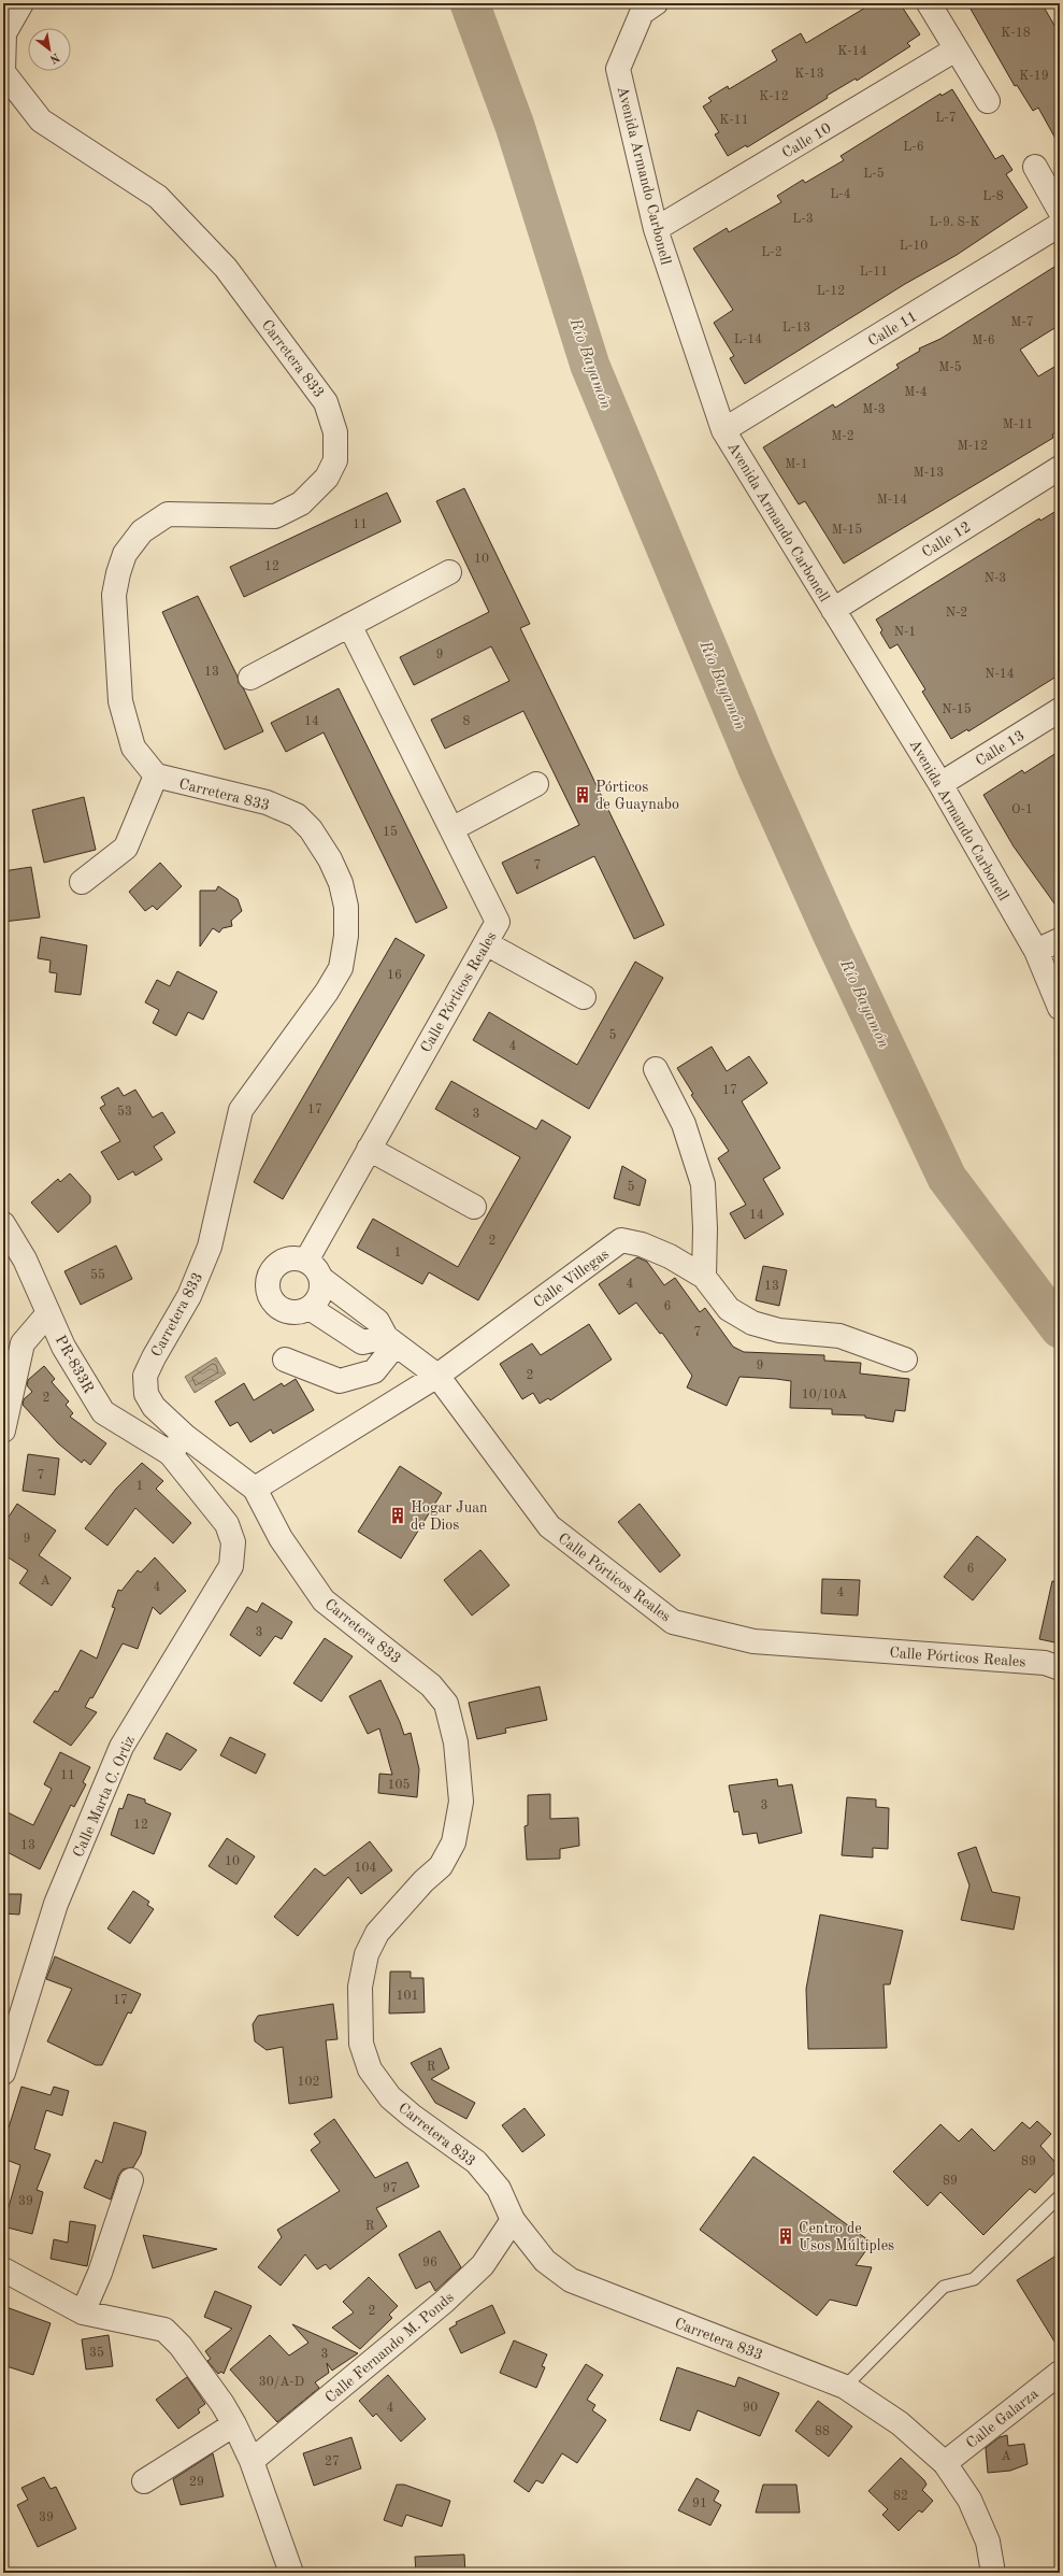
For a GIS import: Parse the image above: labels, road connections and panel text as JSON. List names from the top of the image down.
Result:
{
  "streets": {
    "street": [
      "Calle 10",
      "Avenida Armando Carbonell",
      "Calle 11",
      "Carretera 833",
      "Calle 12",
      "Calle 13",
      "Calle Pórticos Reales",
      "Calle Villegas",
      "PR-833R",
      "Calle Marta C. Ortiz",
      "Calle Fernando M. Ponds",
      "Calle Galarza"
    ]
  },
  "crossings": [
    ["Calle 10", "Avenida Armando Carbonell"],
    ["Avenida Armando Carbonell", "Calle 11"],
    ["Avenida Armando Carbonell", "Calle 12"],
    ["Avenida Armando Carbonell", "Calle 13"],
    ["Carretera 833", "Calle Villegas"],
    ["Carretera 833", "PR-833R"],
    ["Carretera 833", "Calle Marta C. Ortiz"],
    ["Carretera 833", "Calle Fernando M. Ponds"],
    ["Carretera 833", "Calle Galarza"],
    ["Calle Pórticos Reales", "Calle Villegas"],
    ["PR-833R", "Calle Marta C. Ortiz"]
  ],
  "water": ["Río Bayamón"],
  "places": {
    "building": ["Pórticos de Guaynabo", "Hogar Juan de Dios", "Centro de Usos Múltiples"]
  },
  "house_numbers": [
    "K-18",
    "K-14",
    "K-13",
    "K-19",
    "K-12",
    "L-7",
    "K-11",
    "L-6",
    "L-5",
    "L-4",
    "L-8",
    "L-3",
    "L-9. S-K",
    "L-10",
    "L-2",
    "L-11",
    "L-12",
    "M-7",
    "L-13",
    "L-14",
    "M-6",
    "M-5",
    "M-4",
    "M-3",
    "M-11",
    "M-2",
    "M-12",
    "M-1",
    "M-13",
    "M-14",
    "11",
    "M-15",
    "10",
    "12",
    "N-3",
    "N-2",
    "N-1",
    "9",
    "13",
    "N-14",
    "N-15",
    "14",
    "8",
    "O-1",
    "15",
    "7",
    "16",
    "5",
    "4",
    "17",
    "17",
    "53",
    "3",
    "5",
    "14",
    "2",
    "1",
    "55",
    "4",
    "13",
    "6",
    "7",
    "9",
    "2",
    "10/10A",
    "2",
    "7",
    "1",
    "9",
    "6",
    "A",
    "4",
    "4",
    "3",
    "11",
    "105",
    "3",
    "12",
    "13",
    "10",
    "104",
    "101",
    "17",
    "R",
    "102",
    "89",
    "89",
    "97",
    "39",
    "R",
    "96",
    "2",
    "35",
    "3",
    "30/A-D",
    "4",
    "90",
    "88",
    "A",
    "27",
    "29",
    "82",
    "91",
    "39"
  ],
  "north": "bottom right"
}
